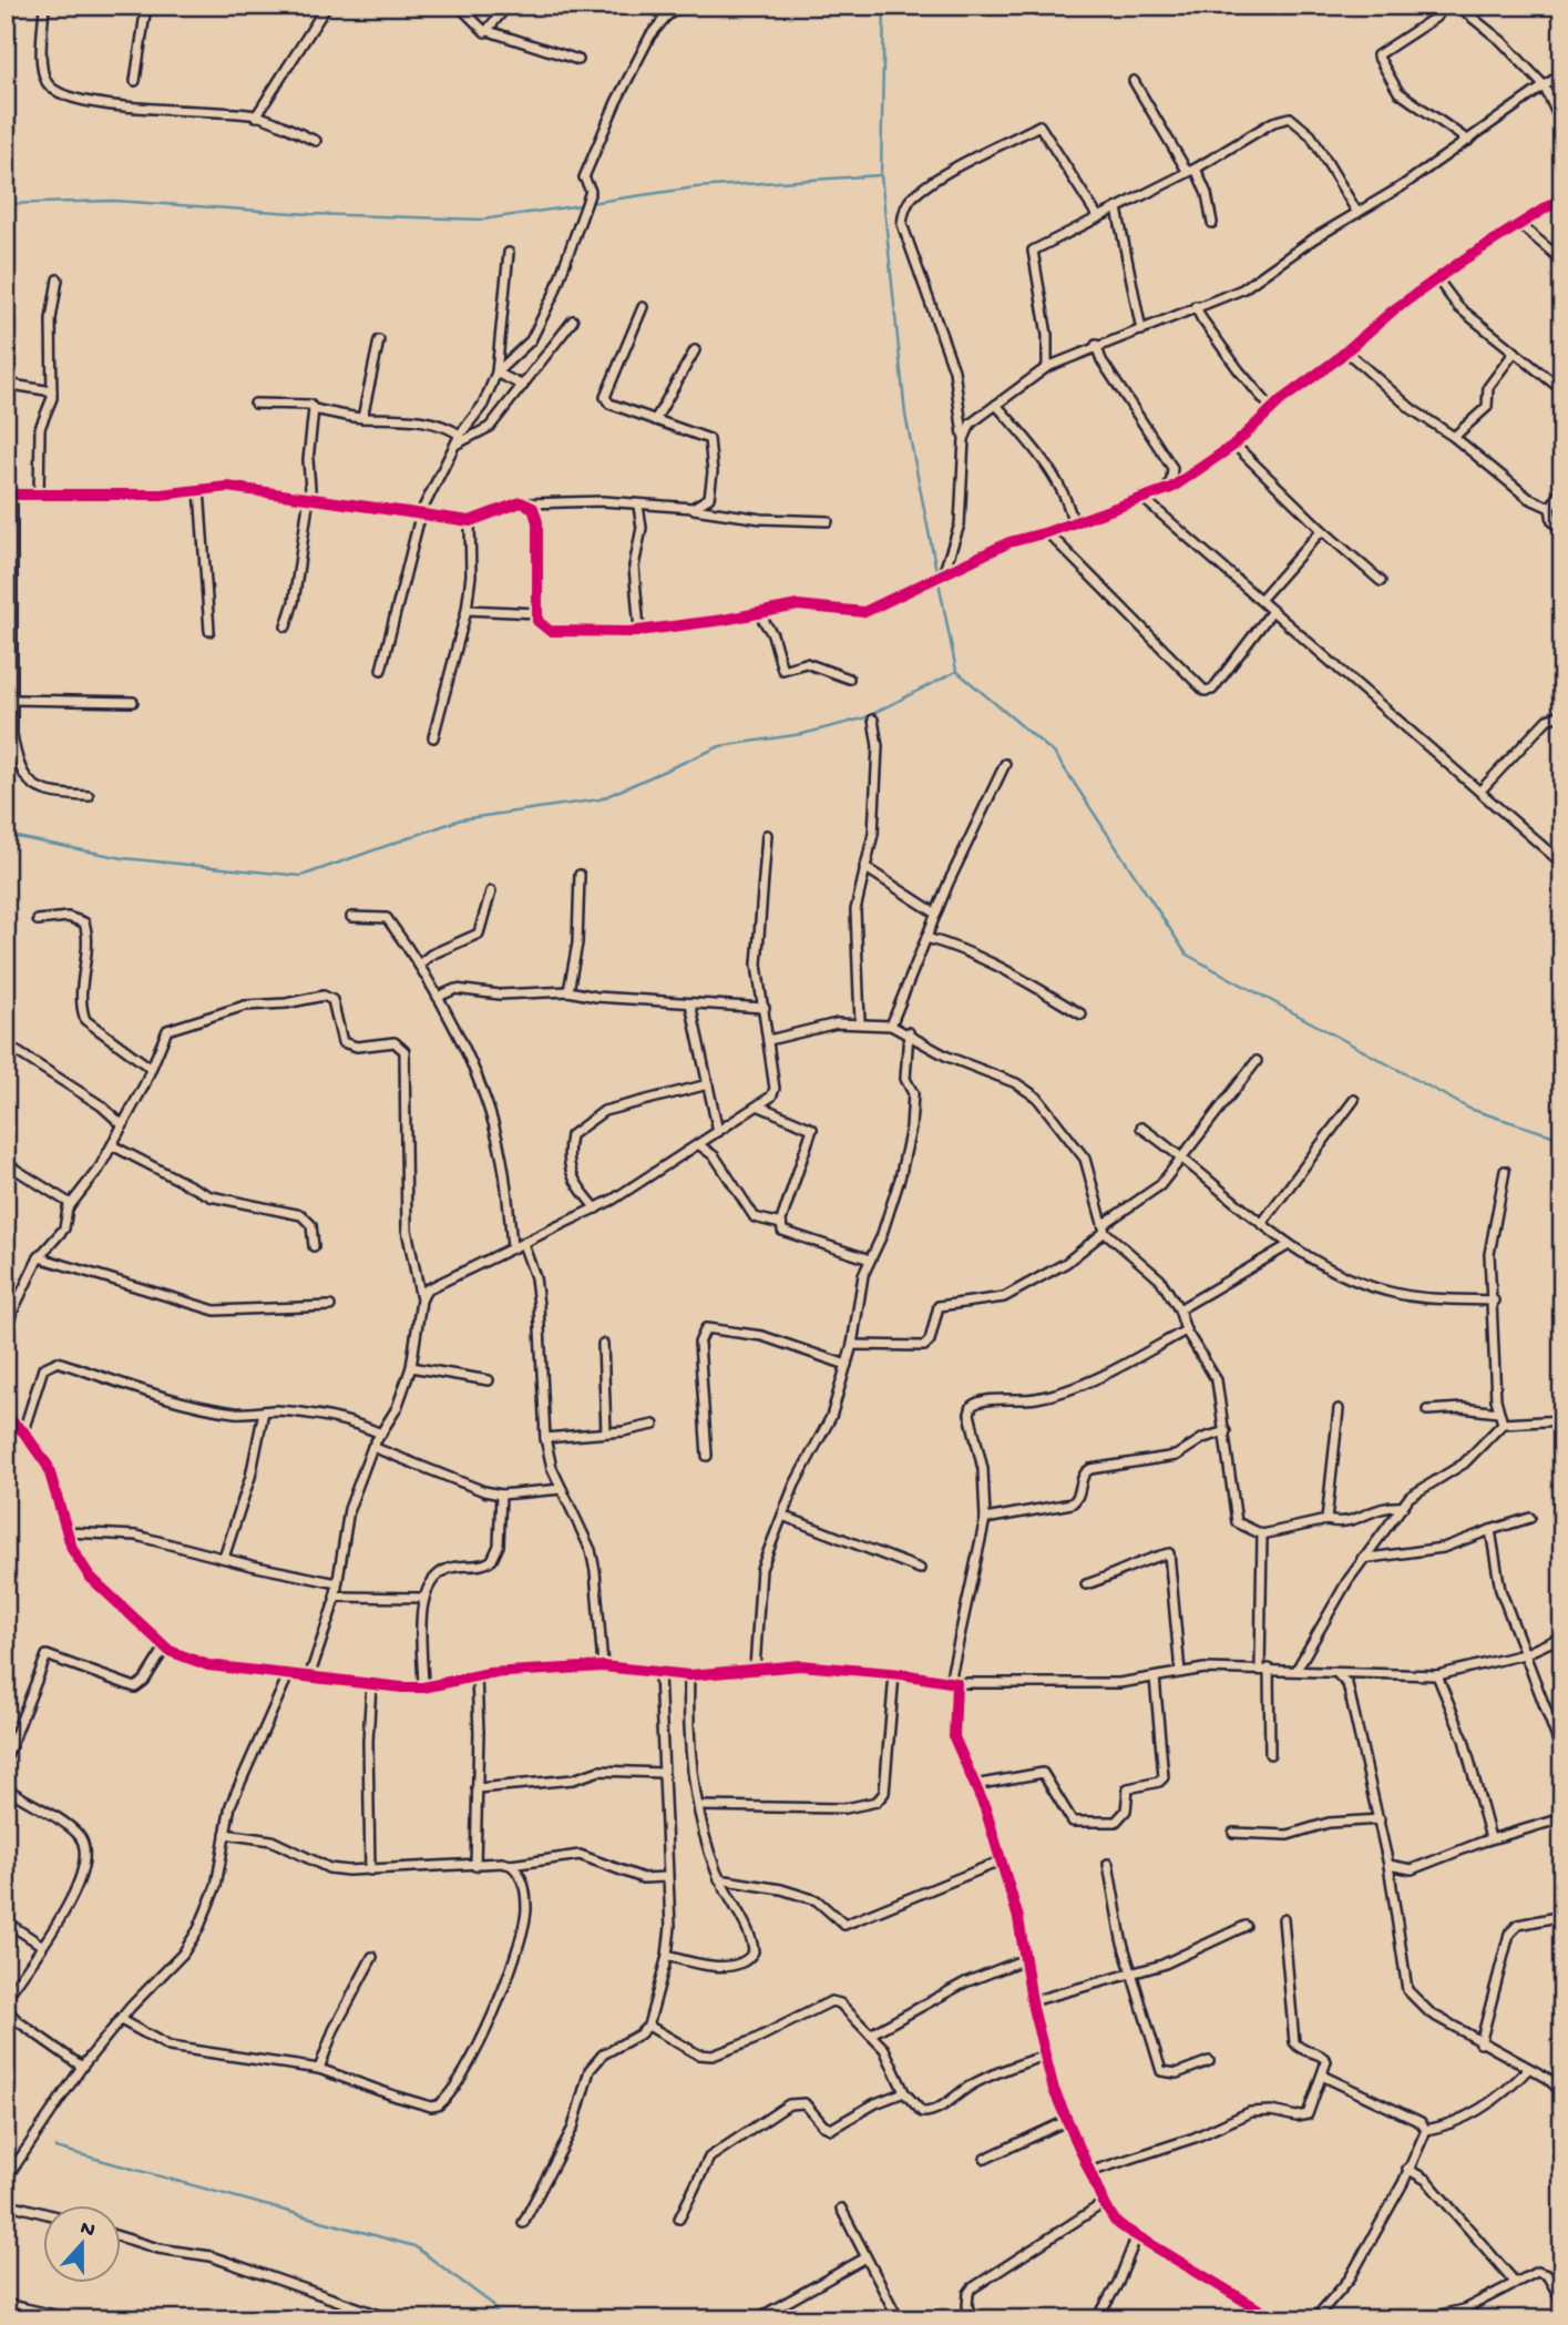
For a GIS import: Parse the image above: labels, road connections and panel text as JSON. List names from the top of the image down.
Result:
{
  "north": "top"
}
